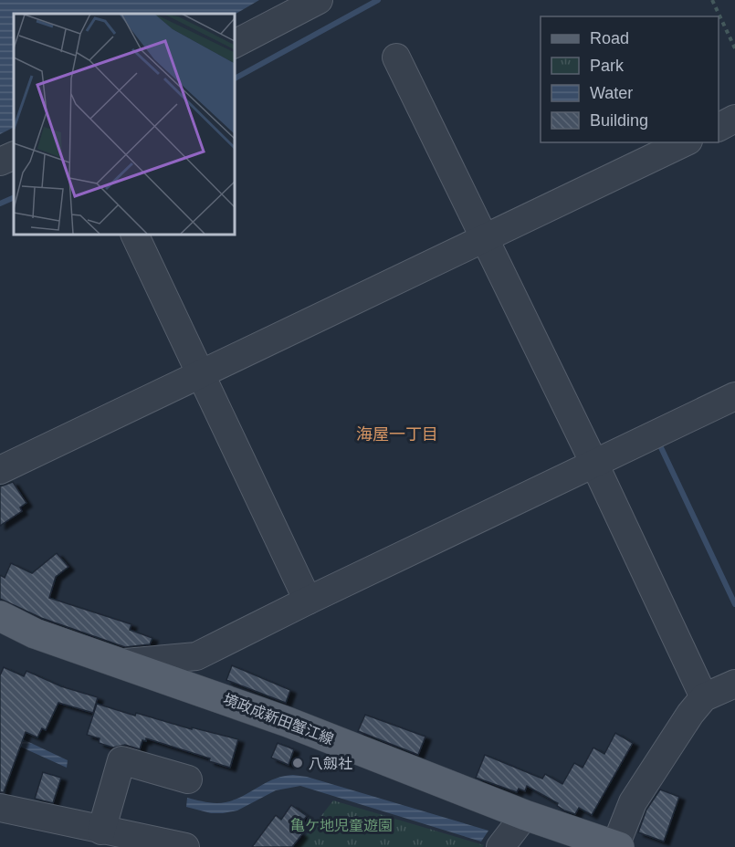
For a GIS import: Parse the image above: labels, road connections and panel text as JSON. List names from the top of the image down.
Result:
{
  "streets": {
    "main road": ["境政成新田蟹江線"]
  },
  "districts": ["海屋一丁目"],
  "parks": ["亀ケ地児童遊園"],
  "places": ["八劔社"],
  "legend": [
    "Road",
    "Park",
    "Water",
    "Building"
  ]
}
